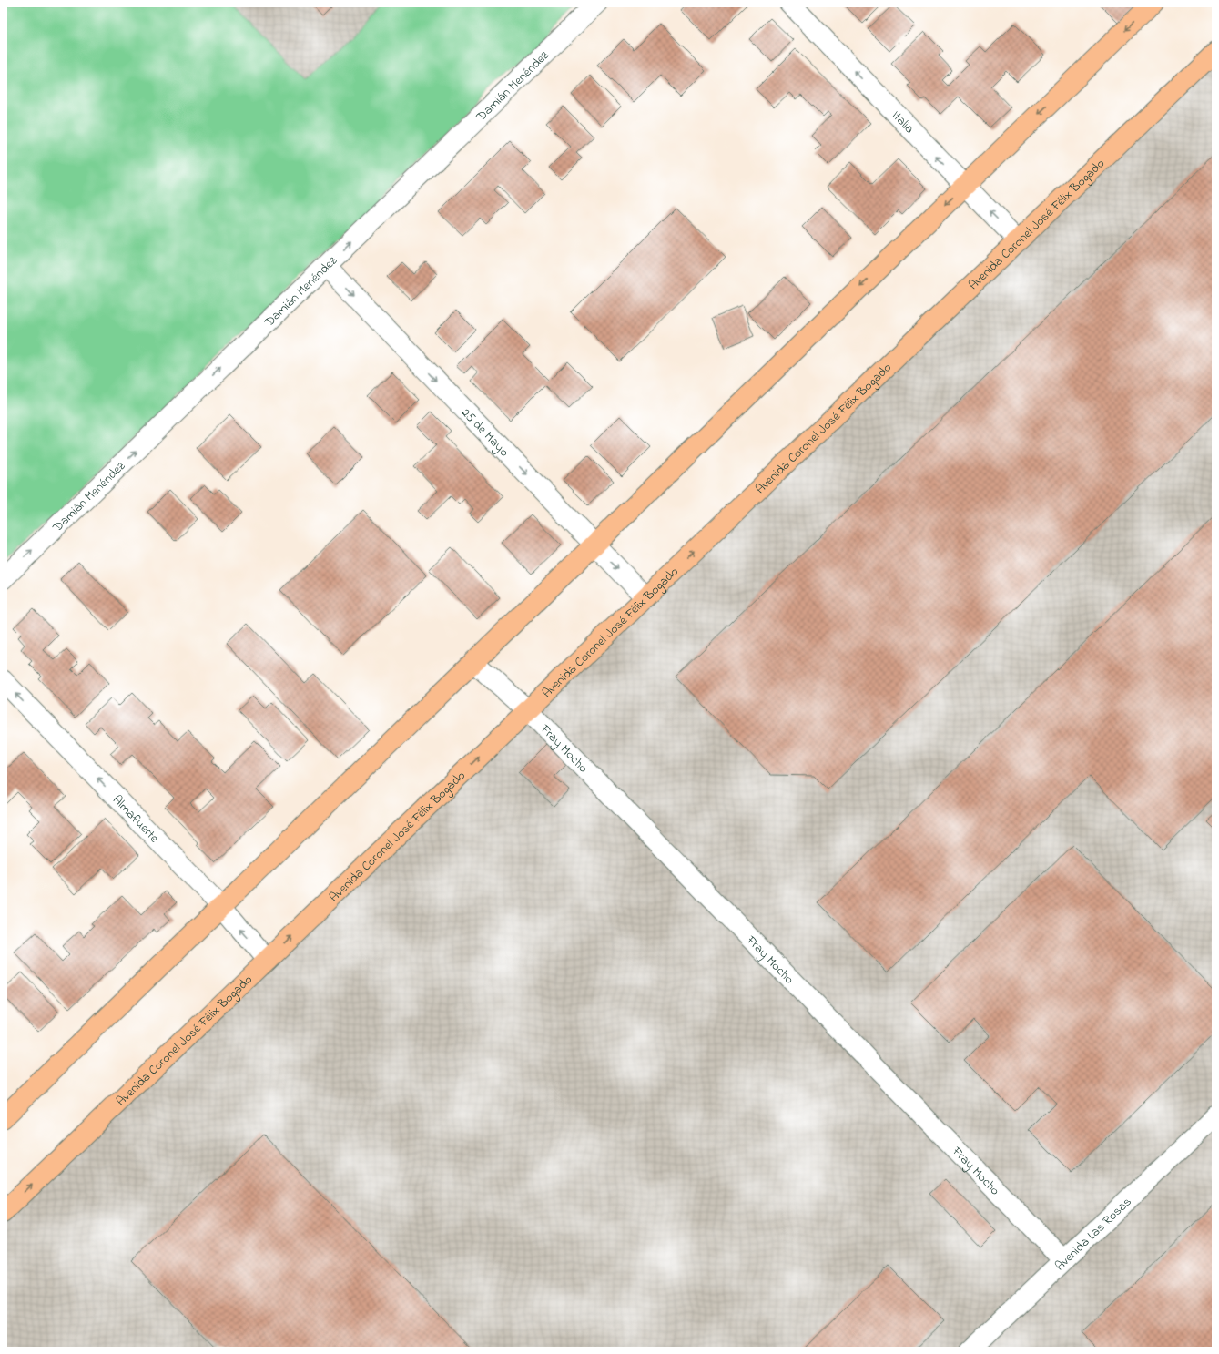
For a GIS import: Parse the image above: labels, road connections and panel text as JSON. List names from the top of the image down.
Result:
{
  "streets": {
    "main road": ["Avenida Coronel José Félix Bogado"],
    "street": [
      "Damián Menéndez",
      "Italia",
      "25 de Mayo",
      "Fray Mocho",
      "Almafuerte",
      "Avenida Las Rosas"
    ]
  },
  "crossings": [
    ["Damián Menéndez", "25 de Mayo"],
    ["Italia", "Avenida Coronel José Félix Bogado"],
    ["Avenida Coronel José Félix Bogado", "25 de Mayo"],
    ["Avenida Coronel José Félix Bogado", "Fray Mocho"],
    ["Avenida Coronel José Félix Bogado", "Almafuerte"],
    ["Fray Mocho", "Avenida Las Rosas"]
  ],
  "one_way": [
    "Damián Menéndez",
    "Italia",
    "25 de Mayo",
    "Almafuerte"
  ]
}
